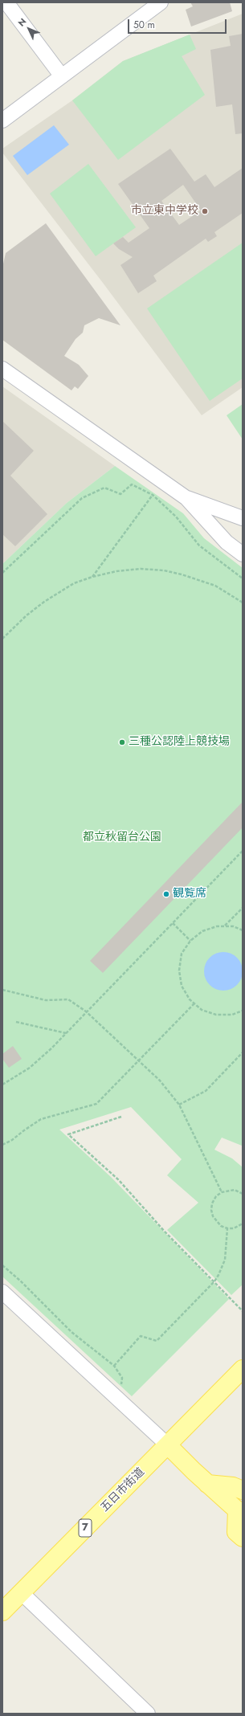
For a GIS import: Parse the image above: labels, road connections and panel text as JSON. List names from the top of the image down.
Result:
{
  "streets": {
    "main road": ["五日市街道", "7"]
  },
  "parks": ["都立秋留台公園"],
  "places": ["市立東中学校", "三種公認陸上競技場", "観覧席"],
  "scale_bar": "50 m",
  "north": "top left"
}
